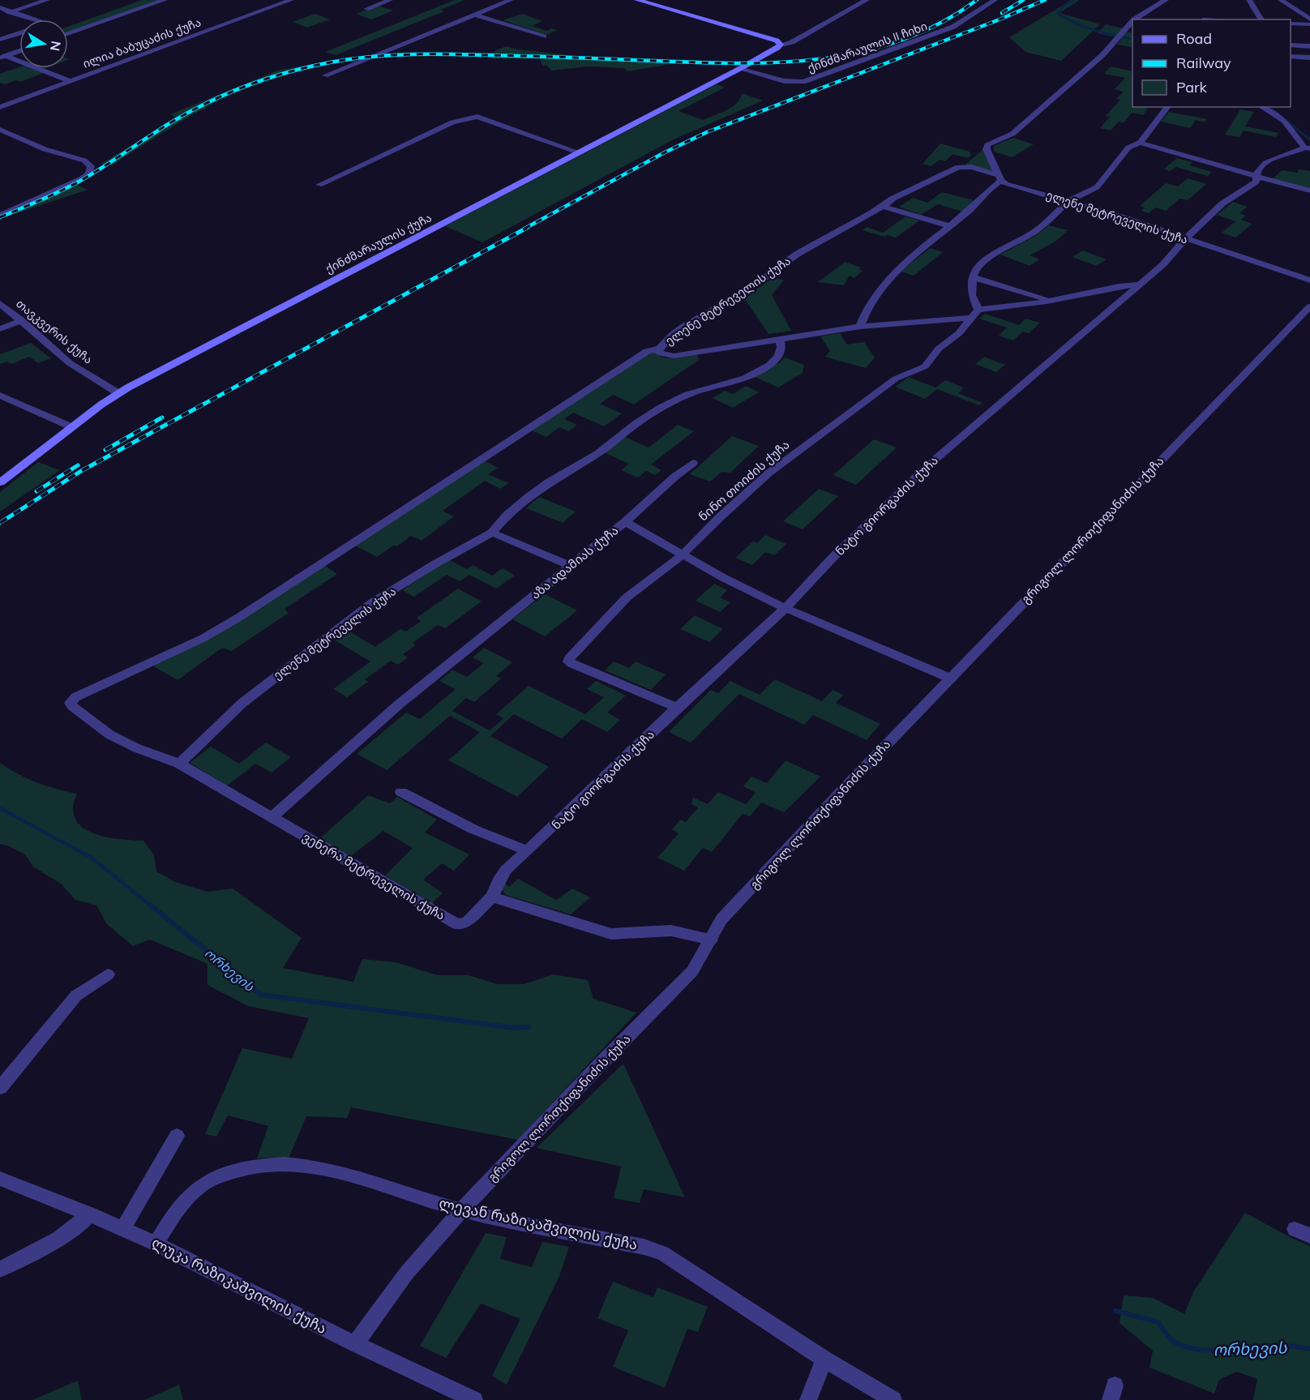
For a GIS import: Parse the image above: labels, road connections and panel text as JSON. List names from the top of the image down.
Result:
{
  "streets": {
    "main road": ["ქინძმარაულის ქუჩა"],
    "street": [
      "ილია ბაბუცაძის ქუჩა",
      "ქინძმარაულის II ჩიხი",
      "ელენე მეტრეველის ქუჩა",
      "თავკვერის ქუჩა",
      "ნინო თოიძის ქუჩა",
      "ნატო გიორგაძის ქუჩა",
      "გრიგოლ ლორთქიფანიძის ქუჩა",
      "აზა ადამიას ქუჩა",
      "ვენერა მეტრეველის ქუჩა",
      "ლევან რაზიკაშვილის ქუჩა",
      "ლუკა რაზიკაშვილის ქუჩა"
    ]
  },
  "crossings": [
    ["ქინძმარაულის II ჩიხი", "ქინძმარაულის ქუჩა"],
    ["ელენე მეტრეველის ქუჩა", "ნატო გიორგაძის ქუჩა"],
    ["ელენე მეტრეველის ქუჩა", "ვენერა მეტრეველის ქუჩა"],
    ["ქინძმარაულის ქუჩა", "თავკვერის ქუჩა"],
    ["ნინო თოიძის ქუჩა", "ნატო გიორგაძის ქუჩა"],
    ["ნინო თოიძის ქუჩა", "აზა ადამიას ქუჩა"],
    ["ნატო გიორგაძის ქუჩა", "აზა ადამიას ქუჩა"],
    ["ნატო გიორგაძის ქუჩა", "ვენერა მეტრეველის ქუჩა"],
    ["გრიგოლ ლორთქიფანიძის ქუჩა", "აზა ადამიას ქუჩა"],
    ["გრიგოლ ლორთქიფანიძის ქუჩა", "ლევან რაზიკაშვილის ქუჩა"],
    ["გრიგოლ ლორთქიფანიძის ქუჩა", "ლუკა რაზიკაშვილის ქუჩა"],
    ["აზა ადამიას ქუჩა", "ვენერა მეტრეველის ქუჩა"],
    ["ლევან რაზიკაშვილის ქუჩა", "ლუკა რაზიკაშვილის ქუჩა"]
  ],
  "water": ["ორხევის"],
  "legend": ["Road", "Railway", "Park"],
  "north": "right"
}
